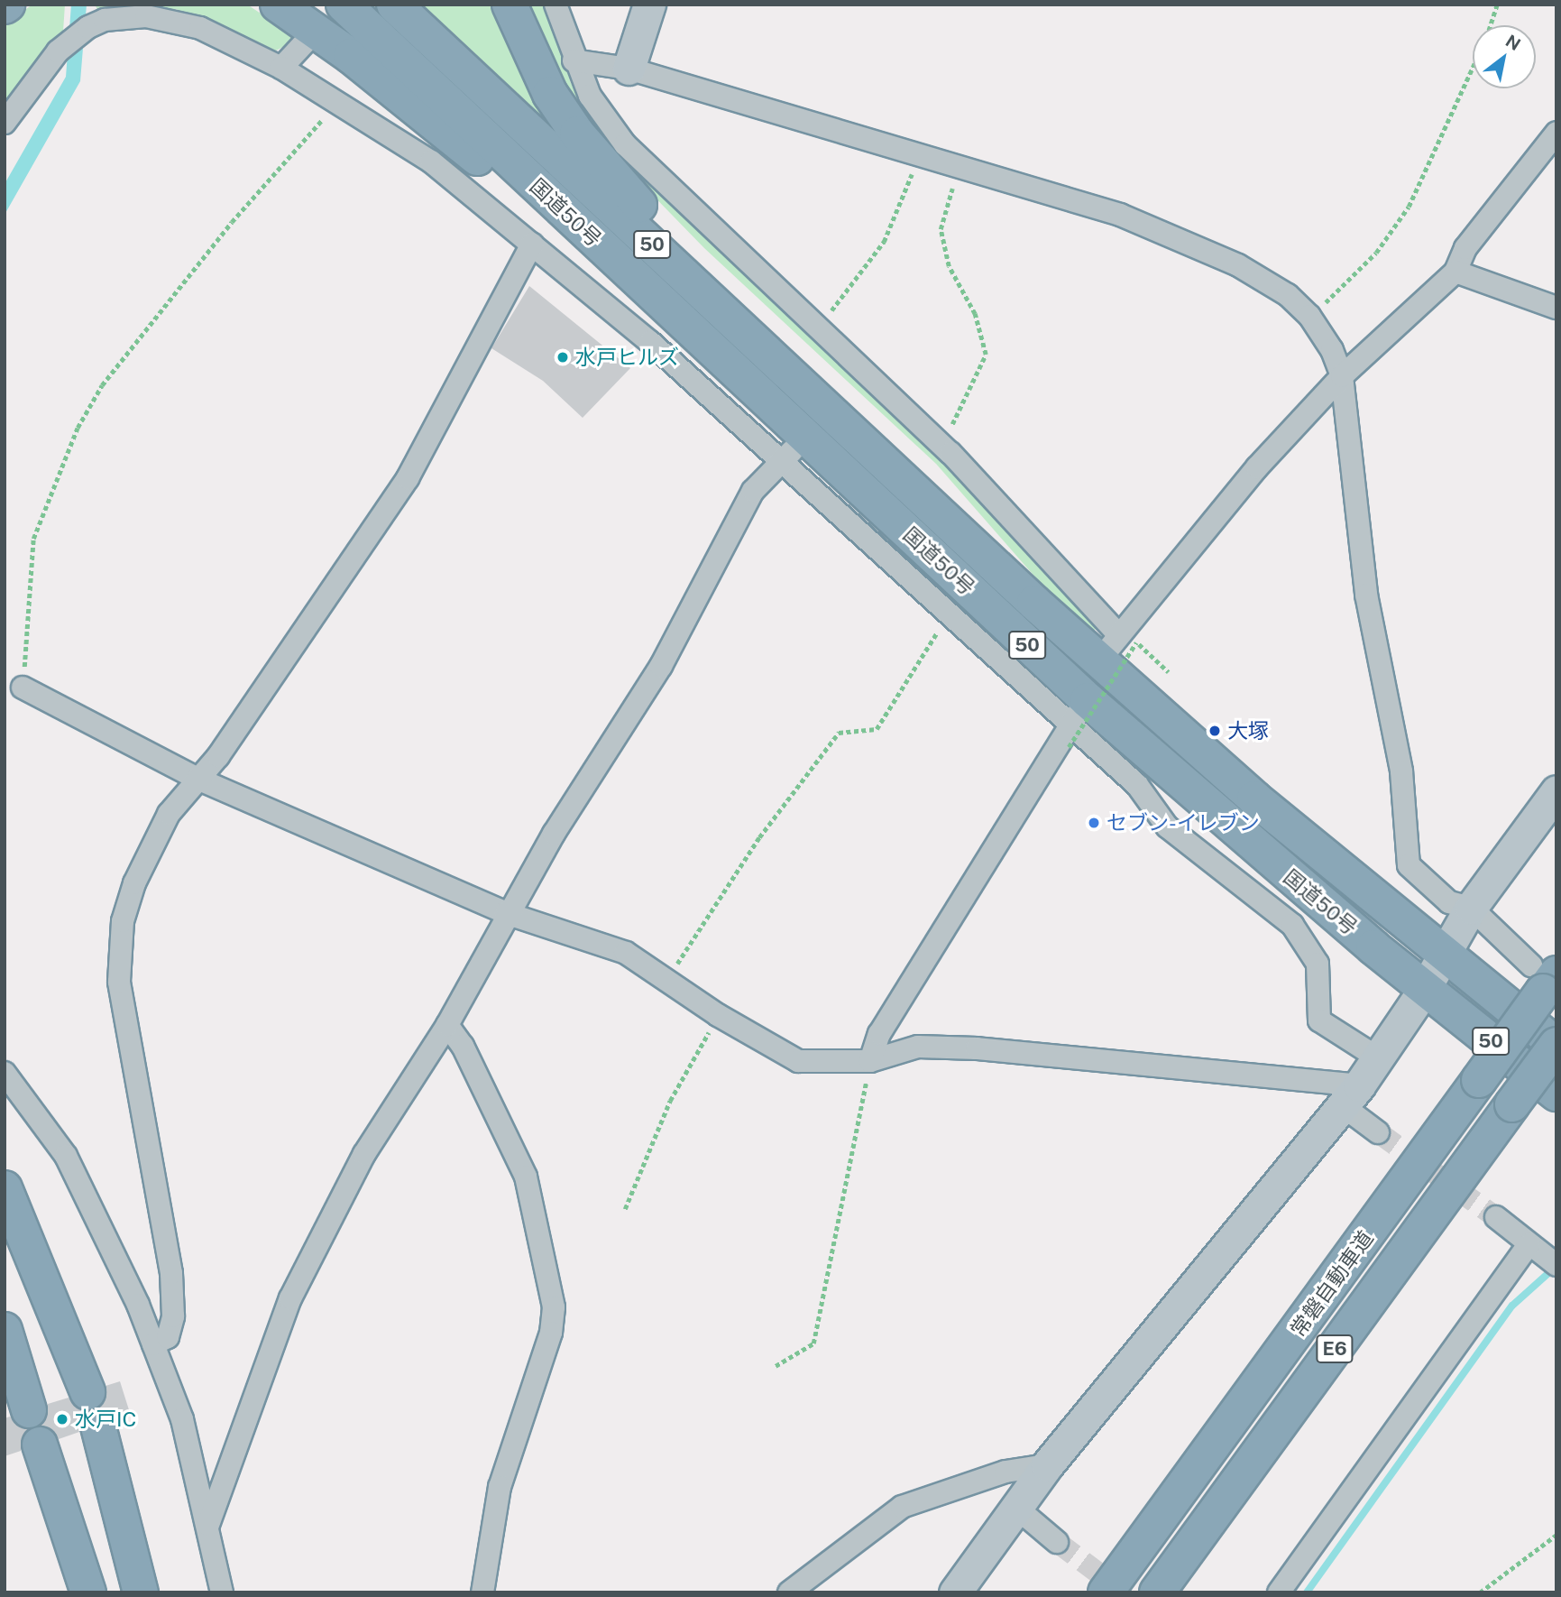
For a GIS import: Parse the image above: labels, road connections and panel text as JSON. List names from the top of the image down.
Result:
{
  "streets": {
    "highway": [
      "国道50号",
      "50",
      "常磐自動車道",
      "E6"
    ]
  },
  "crossings": [
    ["国道50号", "常磐自動車道"]
  ],
  "places": [
    "水戸ヒルズ",
    "大塚",
    "セブン-イレブン",
    "水戸IC"
  ],
  "north": "top right"
}
